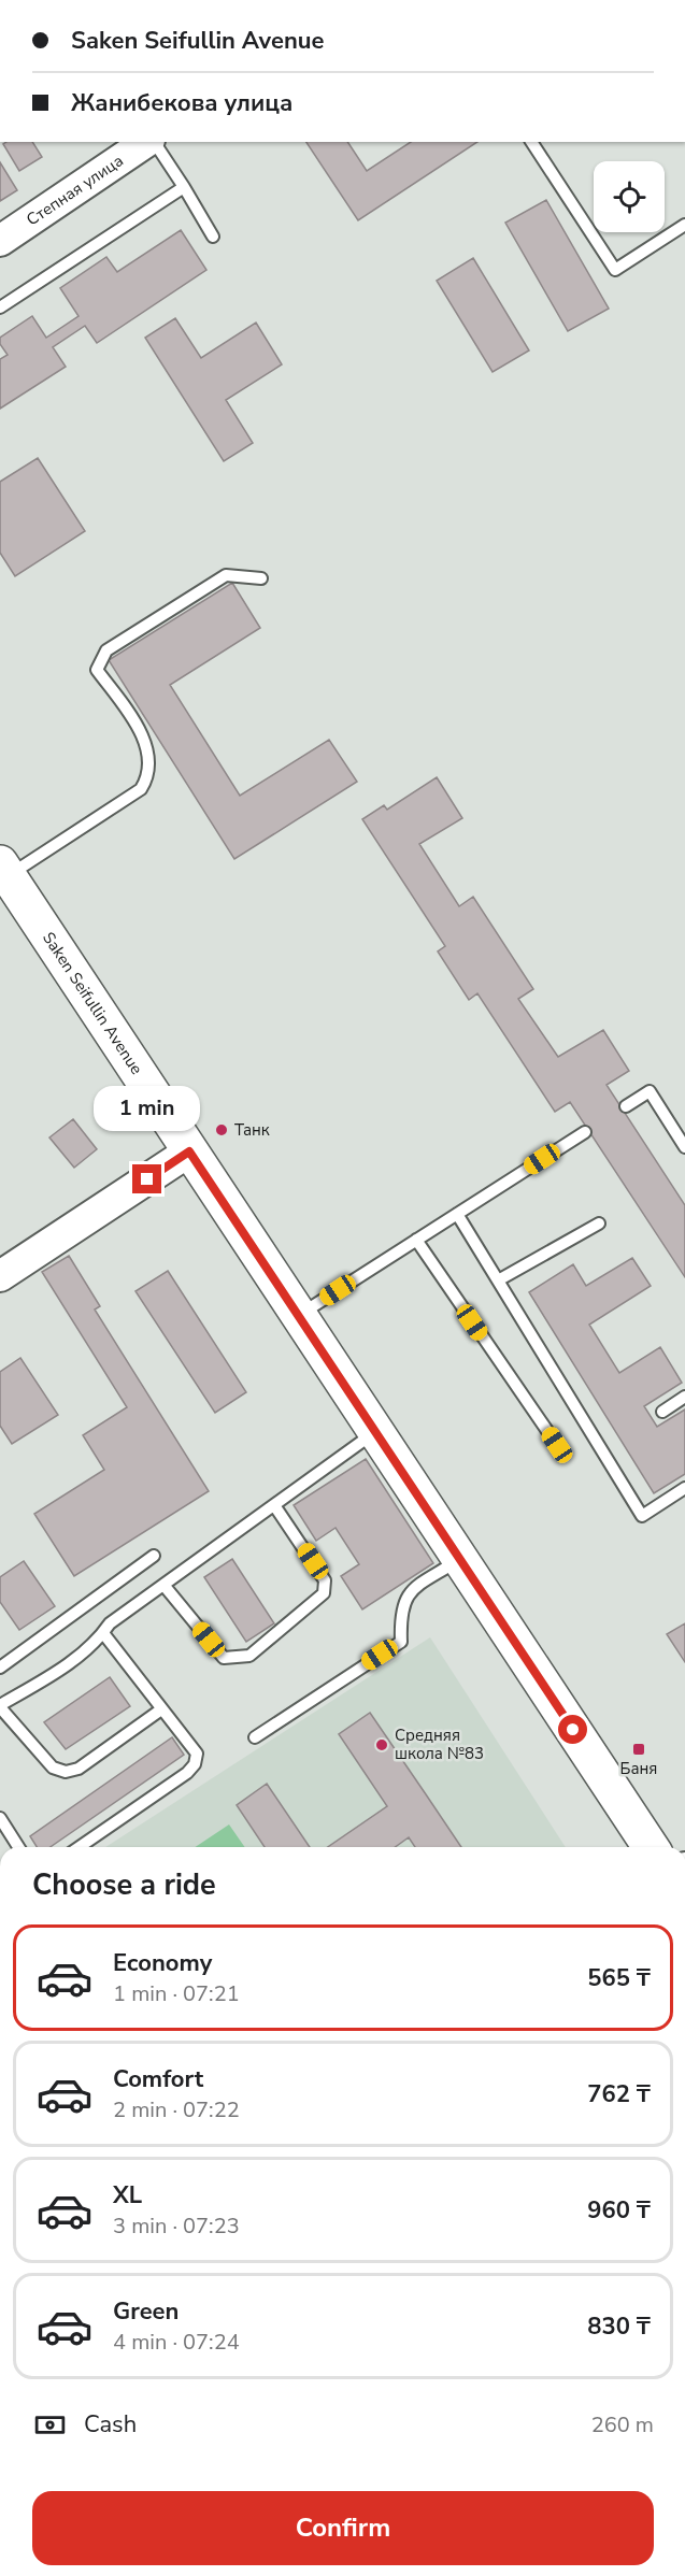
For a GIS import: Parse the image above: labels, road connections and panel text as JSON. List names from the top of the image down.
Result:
{
  "streets": {
    "main road": ["Saken Seifullin Avenue"],
    "street": ["Степная улица"]
  },
  "places": {
    "other": ["Танк", "Средняя школа №83"],
    "transit": ["Баня"]
  },
  "page": {
    "banner": ["Saken Seifullin Avenue", "Жанибекова улица"],
    "bubble": "1 min",
    "heading": "Choose a ride",
    "list": [
      {
        "name": "Economy",
        "note": "1 min · 07:21",
        "value": "565 ₸"
      },
      {
        "name": "Comfort",
        "note": "2 min · 07:22",
        "value": "762 ₸"
      },
      {
        "name": "XL",
        "note": "3 min · 07:23",
        "value": "960 ₸"
      },
      {
        "name": "Green",
        "note": "4 min · 07:24",
        "value": "830 ₸"
      }
    ],
    "pay": ["Cash", "260 m"],
    "buttons": "Confirm"
  }
}
